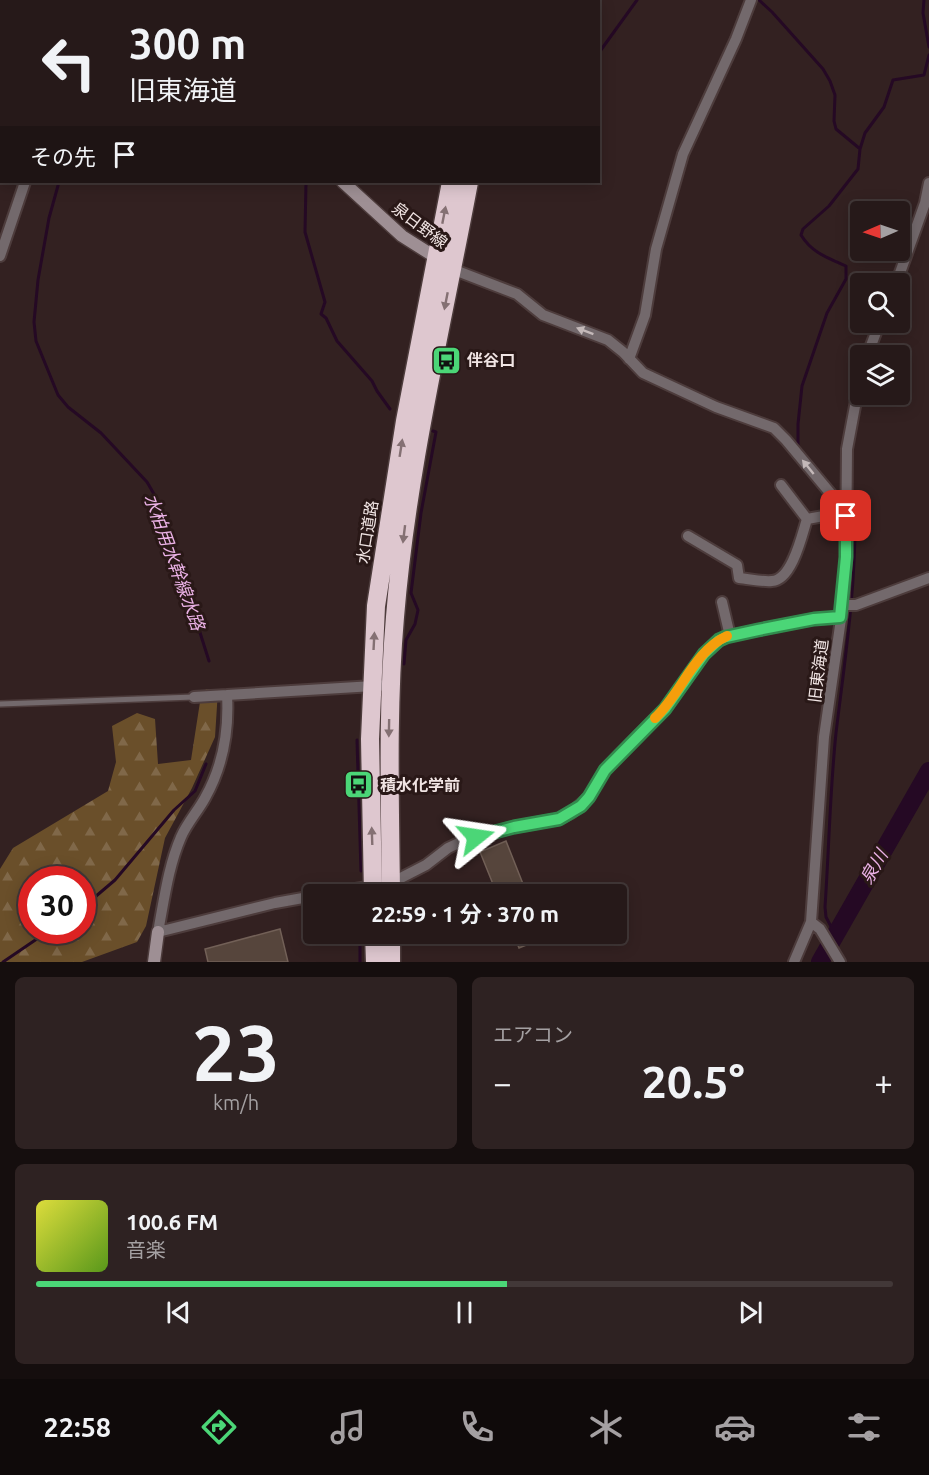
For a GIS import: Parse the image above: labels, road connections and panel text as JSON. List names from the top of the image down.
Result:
{
  "streets": {
    "highway": ["水口道路"],
    "main road": ["泉日野線"],
    "street": ["旧東海道"]
  },
  "crossings": [
    ["泉日野線", "水口道路"]
  ],
  "water": ["水柏用水幹線水路", "泉川"],
  "places": {
    "bus stop": ["伴谷口", "積水化学前"]
  },
  "north": "left",
  "page": {
    "turn": ["300 m", "旧東海道"],
    "then": "その先",
    "limit": "30",
    "trip": "22:59 · 1 分 · 370 m",
    "tile": [
      ["23", "km/h"],
      "エアコン"
    ],
    "heat": ["−", "20.5°", "+"],
    "song": ["100.6 FM", "音楽"],
    "tabs": "22:58"
  }
}
